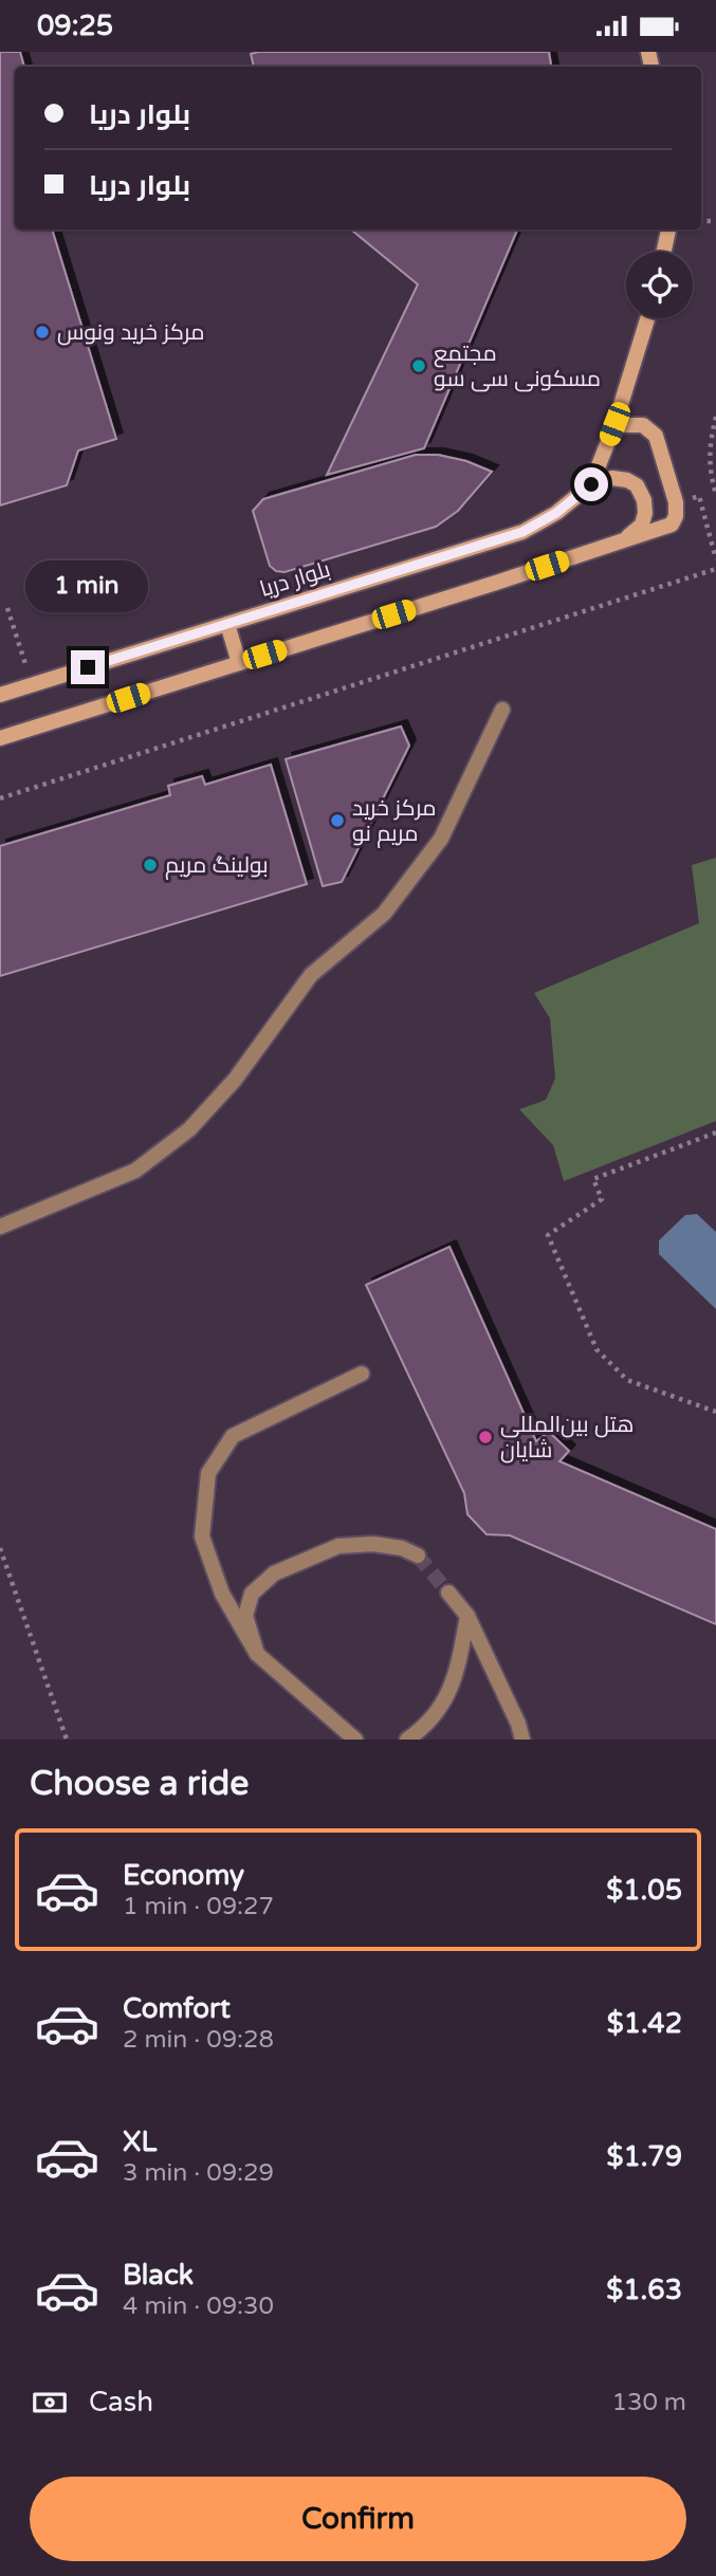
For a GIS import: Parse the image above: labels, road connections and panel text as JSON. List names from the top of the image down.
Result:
{
  "streets": {
    "main road": ["بلوار دریا"]
  },
  "places": [
    "مرکز خرید ونوس",
    "مجتمع مسکونی سی سو",
    "مرکز خرید مریم نو",
    "بولینگ مریم",
    "هتل بین‌المللی شایان"
  ],
  "page": {
    "status": "09:25",
    "banner": ["بلوار دریا", "بلوار دریا"],
    "bubble": "1 min",
    "heading": "Choose a ride",
    "list": [
      {
        "name": "Economy",
        "note": "1 min · 09:27",
        "value": "$1.05"
      },
      {
        "name": "Comfort",
        "note": "2 min · 09:28",
        "value": "$1.42"
      },
      {
        "name": "XL",
        "note": "3 min · 09:29",
        "value": "$1.79"
      },
      {
        "name": "Black",
        "note": "4 min · 09:30",
        "value": "$1.63"
      }
    ],
    "pay": ["Cash", "130 m"],
    "buttons": "Confirm"
  }
}
